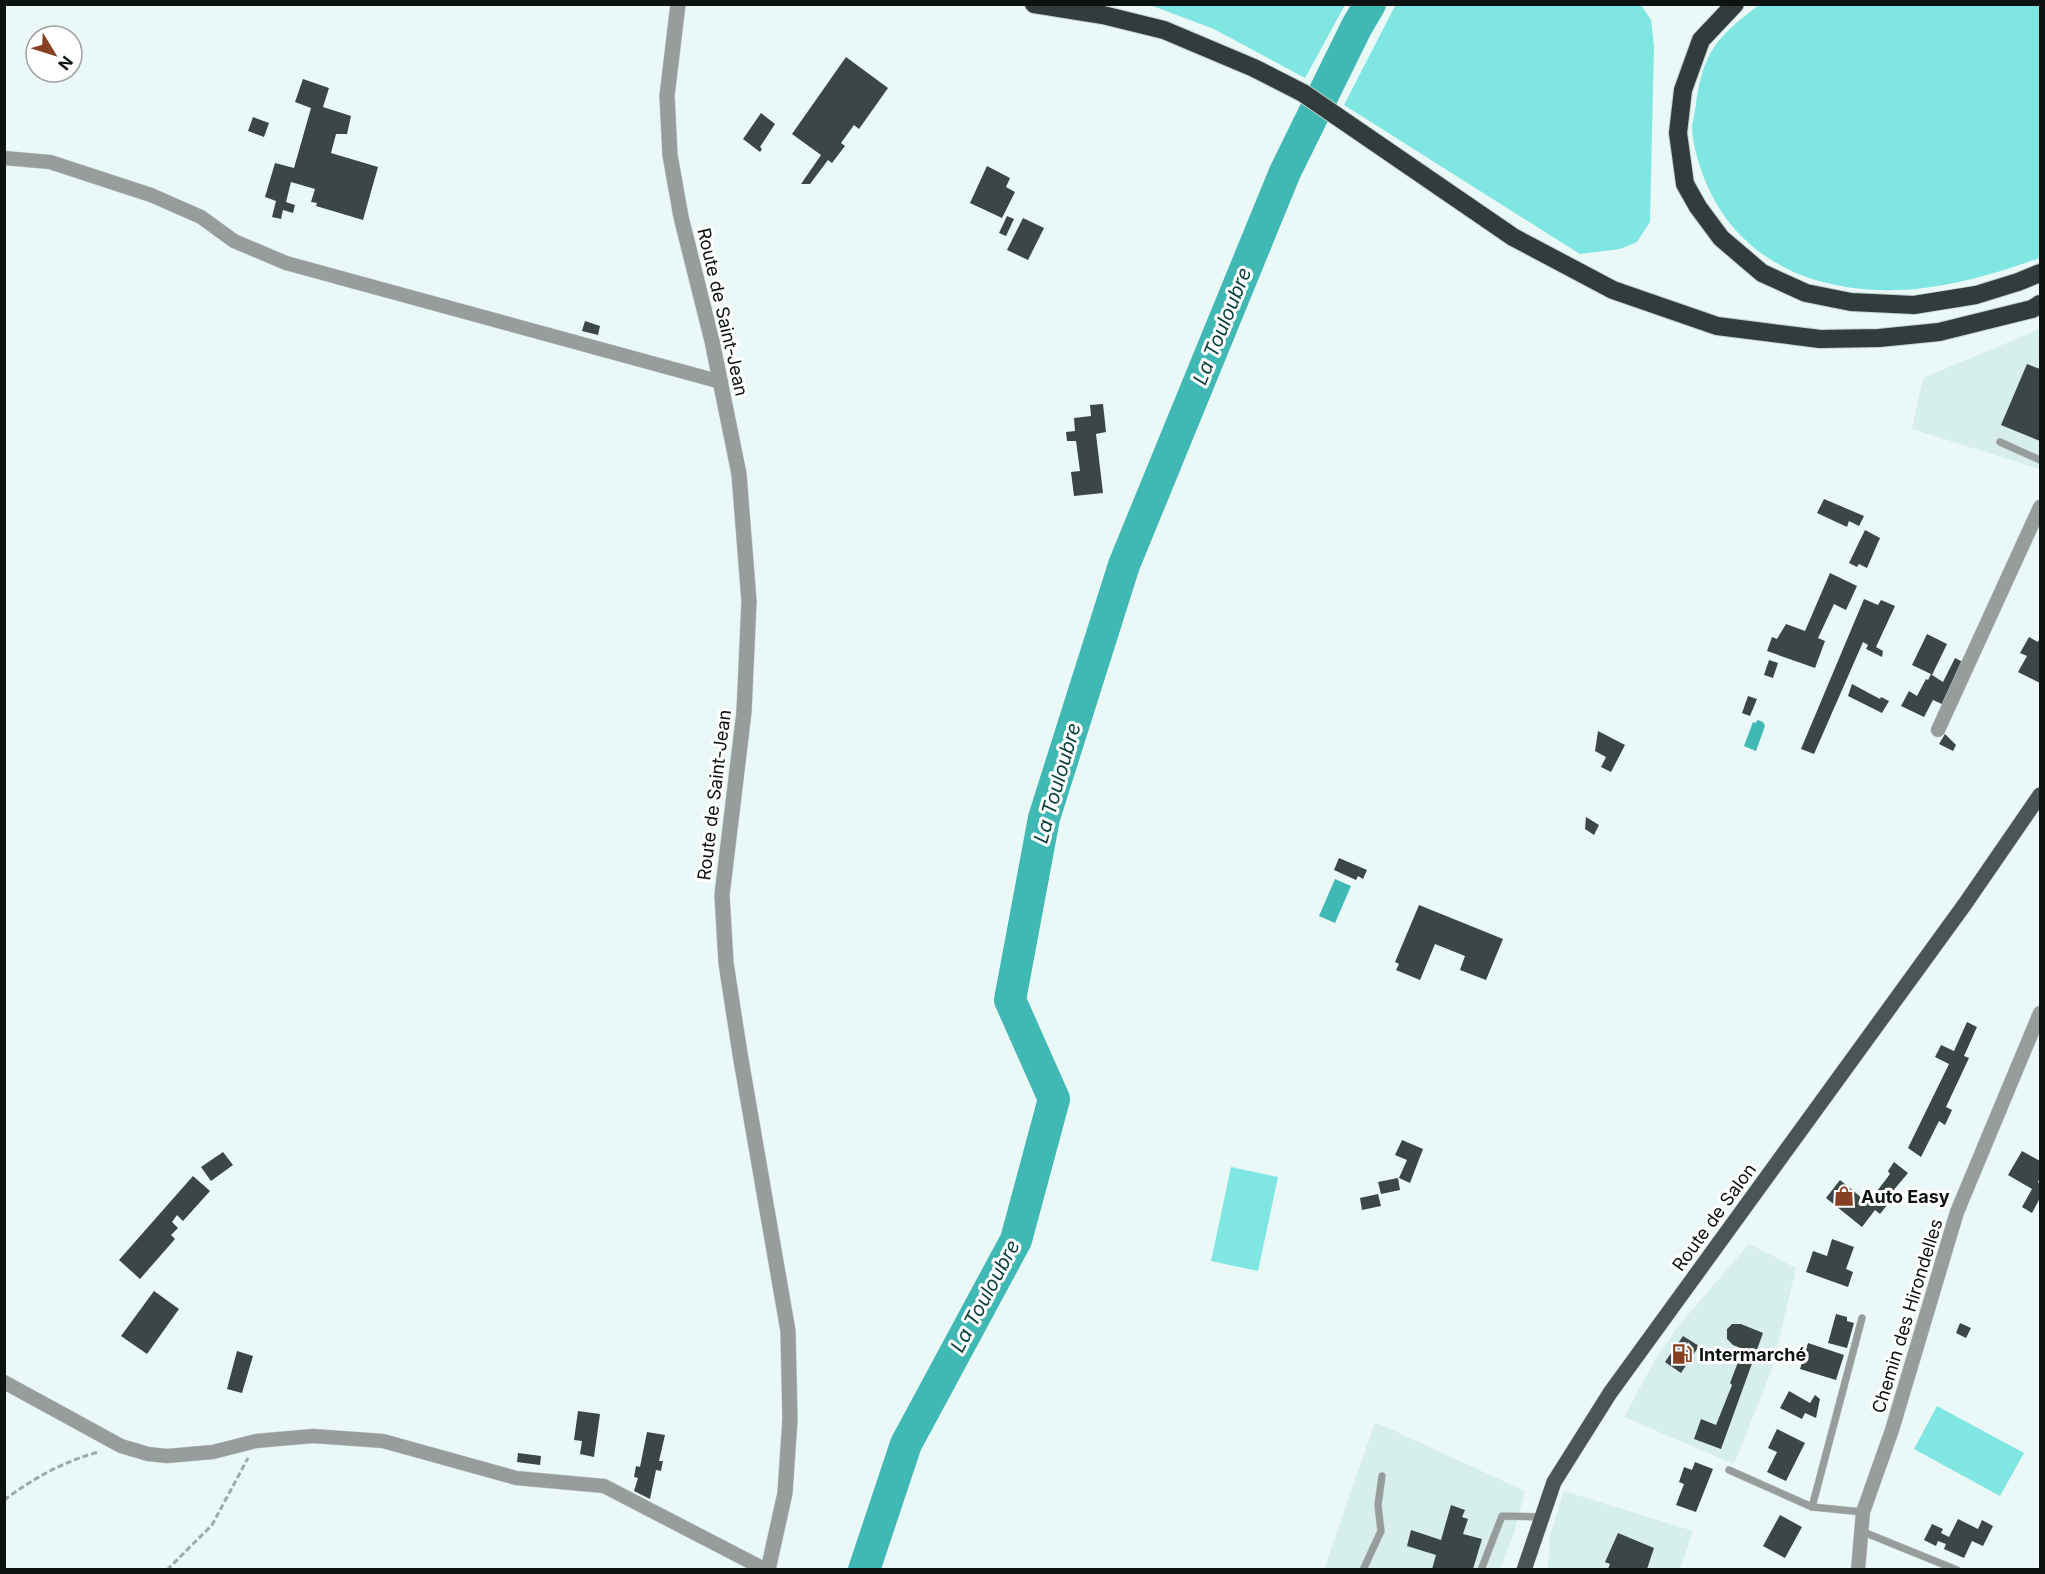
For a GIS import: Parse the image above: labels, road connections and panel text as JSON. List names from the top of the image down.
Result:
{
  "streets": {
    "main road": ["Route de Salon"],
    "street": ["Route de Saint-Jean", "Chemin des Hirondelles"]
  },
  "water": ["La Touloubre"],
  "places": {
    "shop": ["Auto Easy"],
    "fuel station": ["Intermarché"]
  },
  "north": "bottom right"
}
